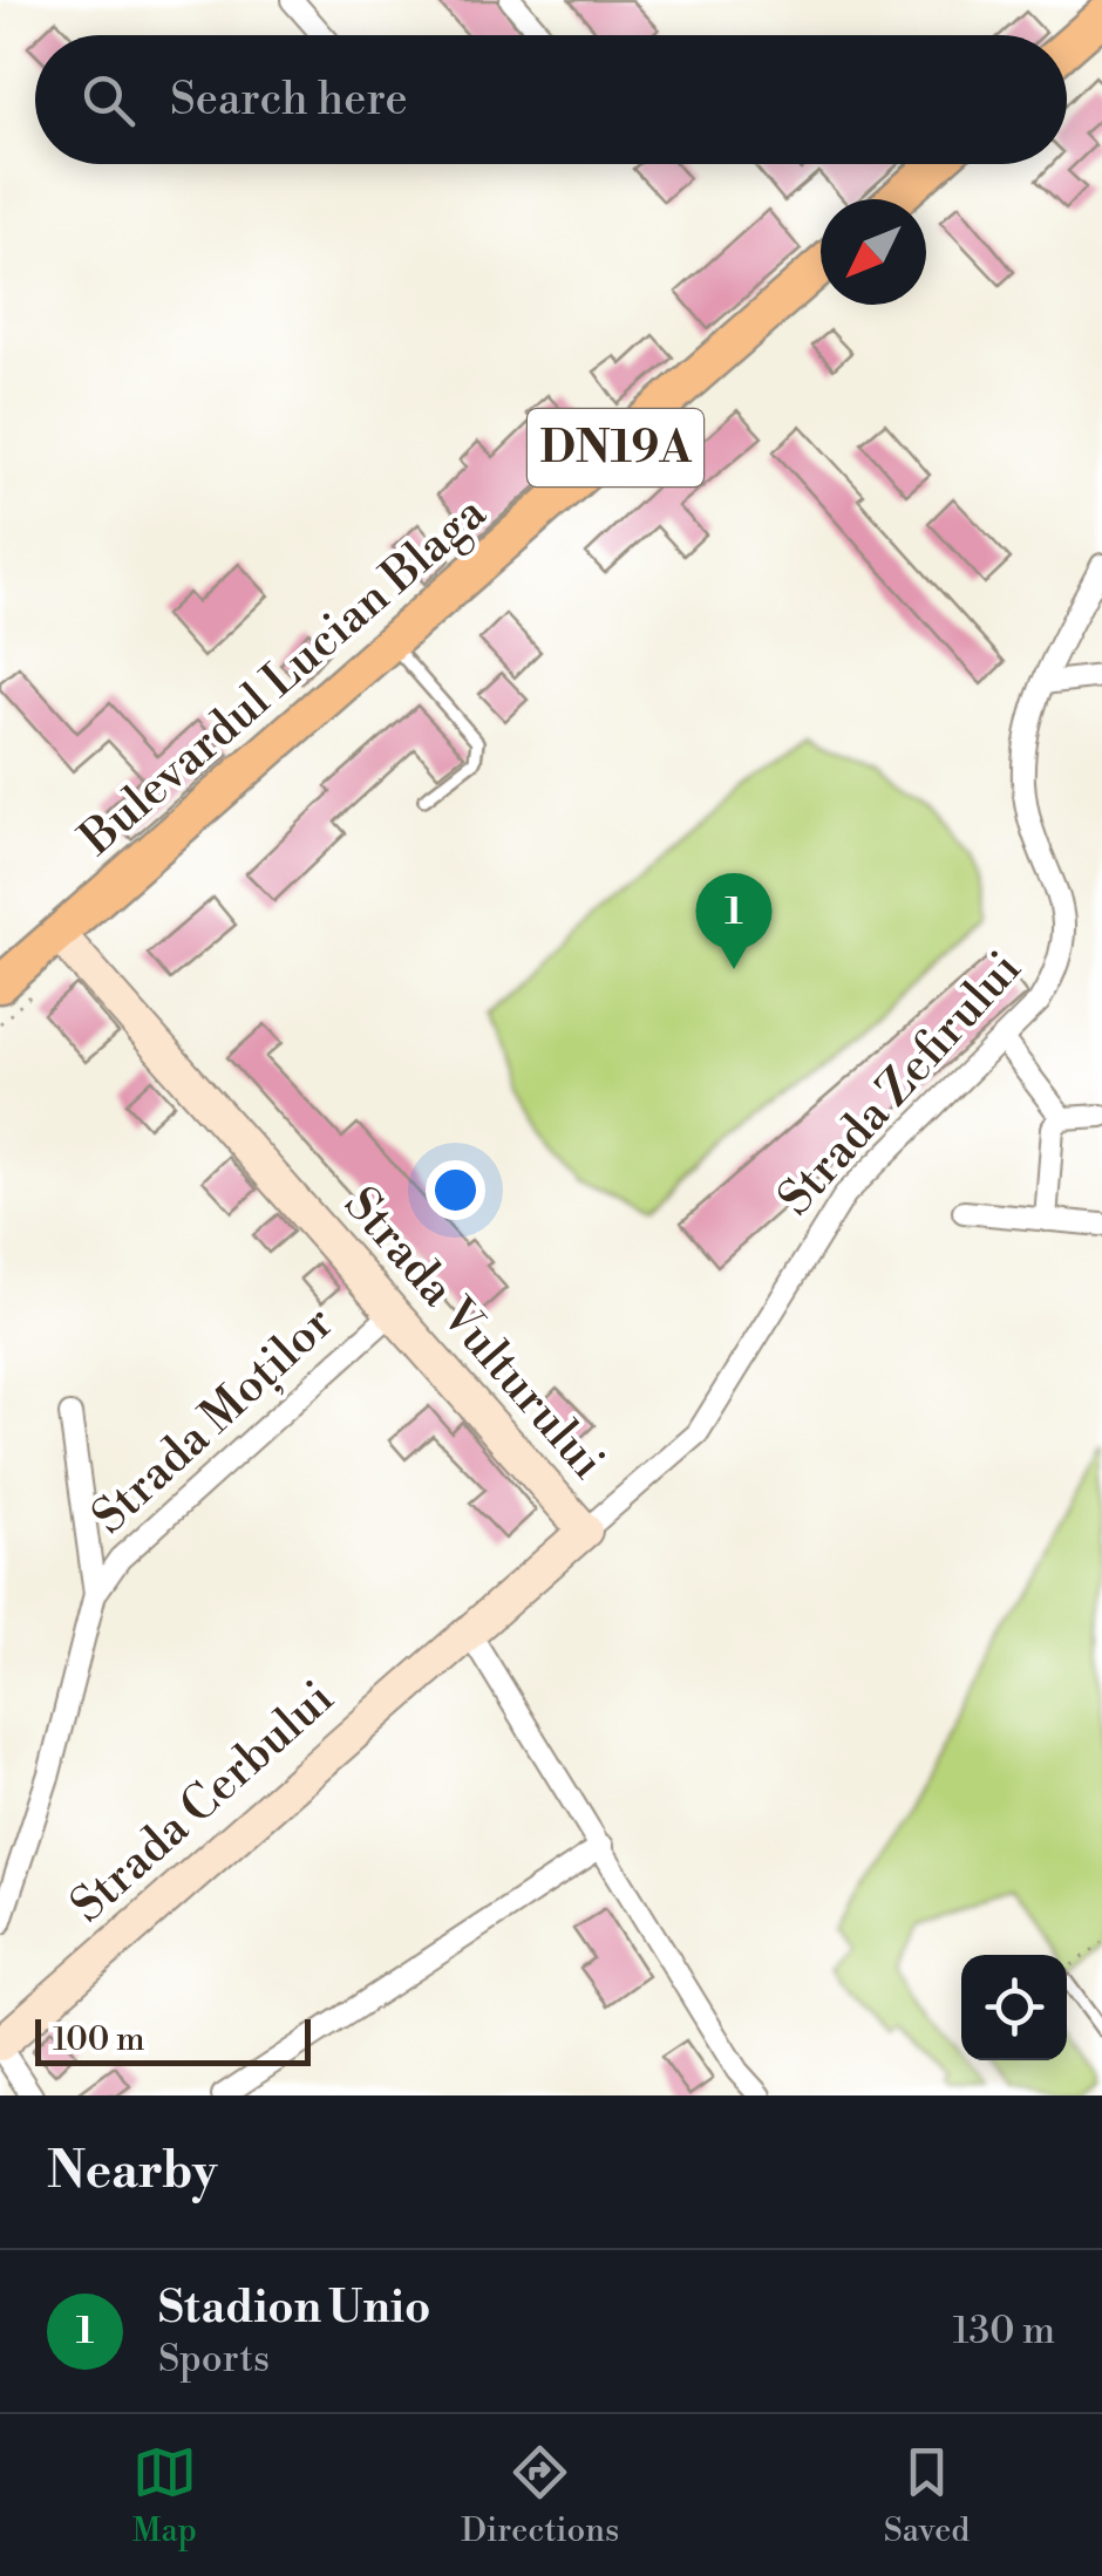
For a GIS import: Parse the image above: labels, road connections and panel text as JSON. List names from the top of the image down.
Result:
{
  "streets": {
    "main road": ["DN19A", "Bulevardul Lucian Blaga"],
    "street": [
      "Strada Zefirului",
      "Strada Vulturului",
      "Strada Moților",
      "Strada Cerbului"
    ]
  },
  "crossings": [
    ["Bulevardul Lucian Blaga", "Strada Vulturului"],
    ["Strada Zefirului", "Strada Vulturului"],
    ["Strada Vulturului", "Strada Moților"],
    ["Strada Vulturului", "Strada Cerbului"]
  ],
  "scale_bar": "100 m",
  "north": "bottom left",
  "page": {
    "search": "Search here",
    "pins": "1",
    "scale": "100 m",
    "heading": "Nearby",
    "list": [
      {
        "mark": "1",
        "name": "Stadion Unio",
        "note": "Sports",
        "value": "130 m"
      }
    ],
    "nav": ["Map", "Directions", "Saved"]
  }
}
